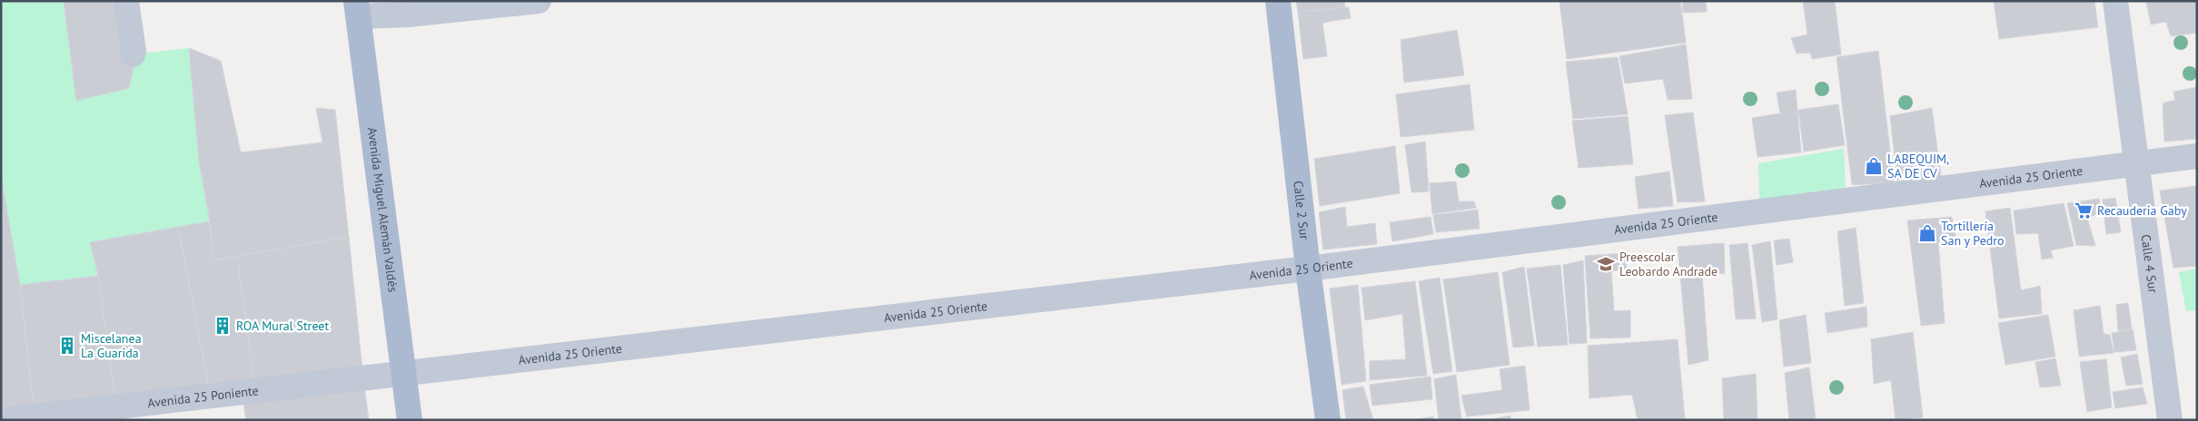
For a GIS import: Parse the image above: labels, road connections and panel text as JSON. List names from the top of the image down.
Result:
{
  "streets": {
    "main road": ["Avenida Miguel Alemán Valdés", "Calle 2 Sur"],
    "street": ["Avenida 25 Oriente", "Calle 4 Sur", "Avenida 25 Poniente"]
  },
  "crossings": [
    ["Avenida 25 Oriente", "Avenida Miguel Alemán Valdés"],
    ["Avenida 25 Oriente", "Calle 2 Sur"],
    ["Avenida 25 Oriente", "Calle 4 Sur"],
    ["Avenida 25 Oriente", "Avenida 25 Poniente"],
    ["Avenida Miguel Alemán Valdés", "Avenida 25 Poniente"]
  ],
  "places": {
    "shop": ["LABEQUIM, SA DE CV", "Tortillería San y Pedro"],
    "supermarket": ["Recauderia Gaby"],
    "school or university": ["Preescolar Leobardo Andrade"],
    "building": ["ROA Mural Street", "Miscelanea La Guarida"]
  }
}
